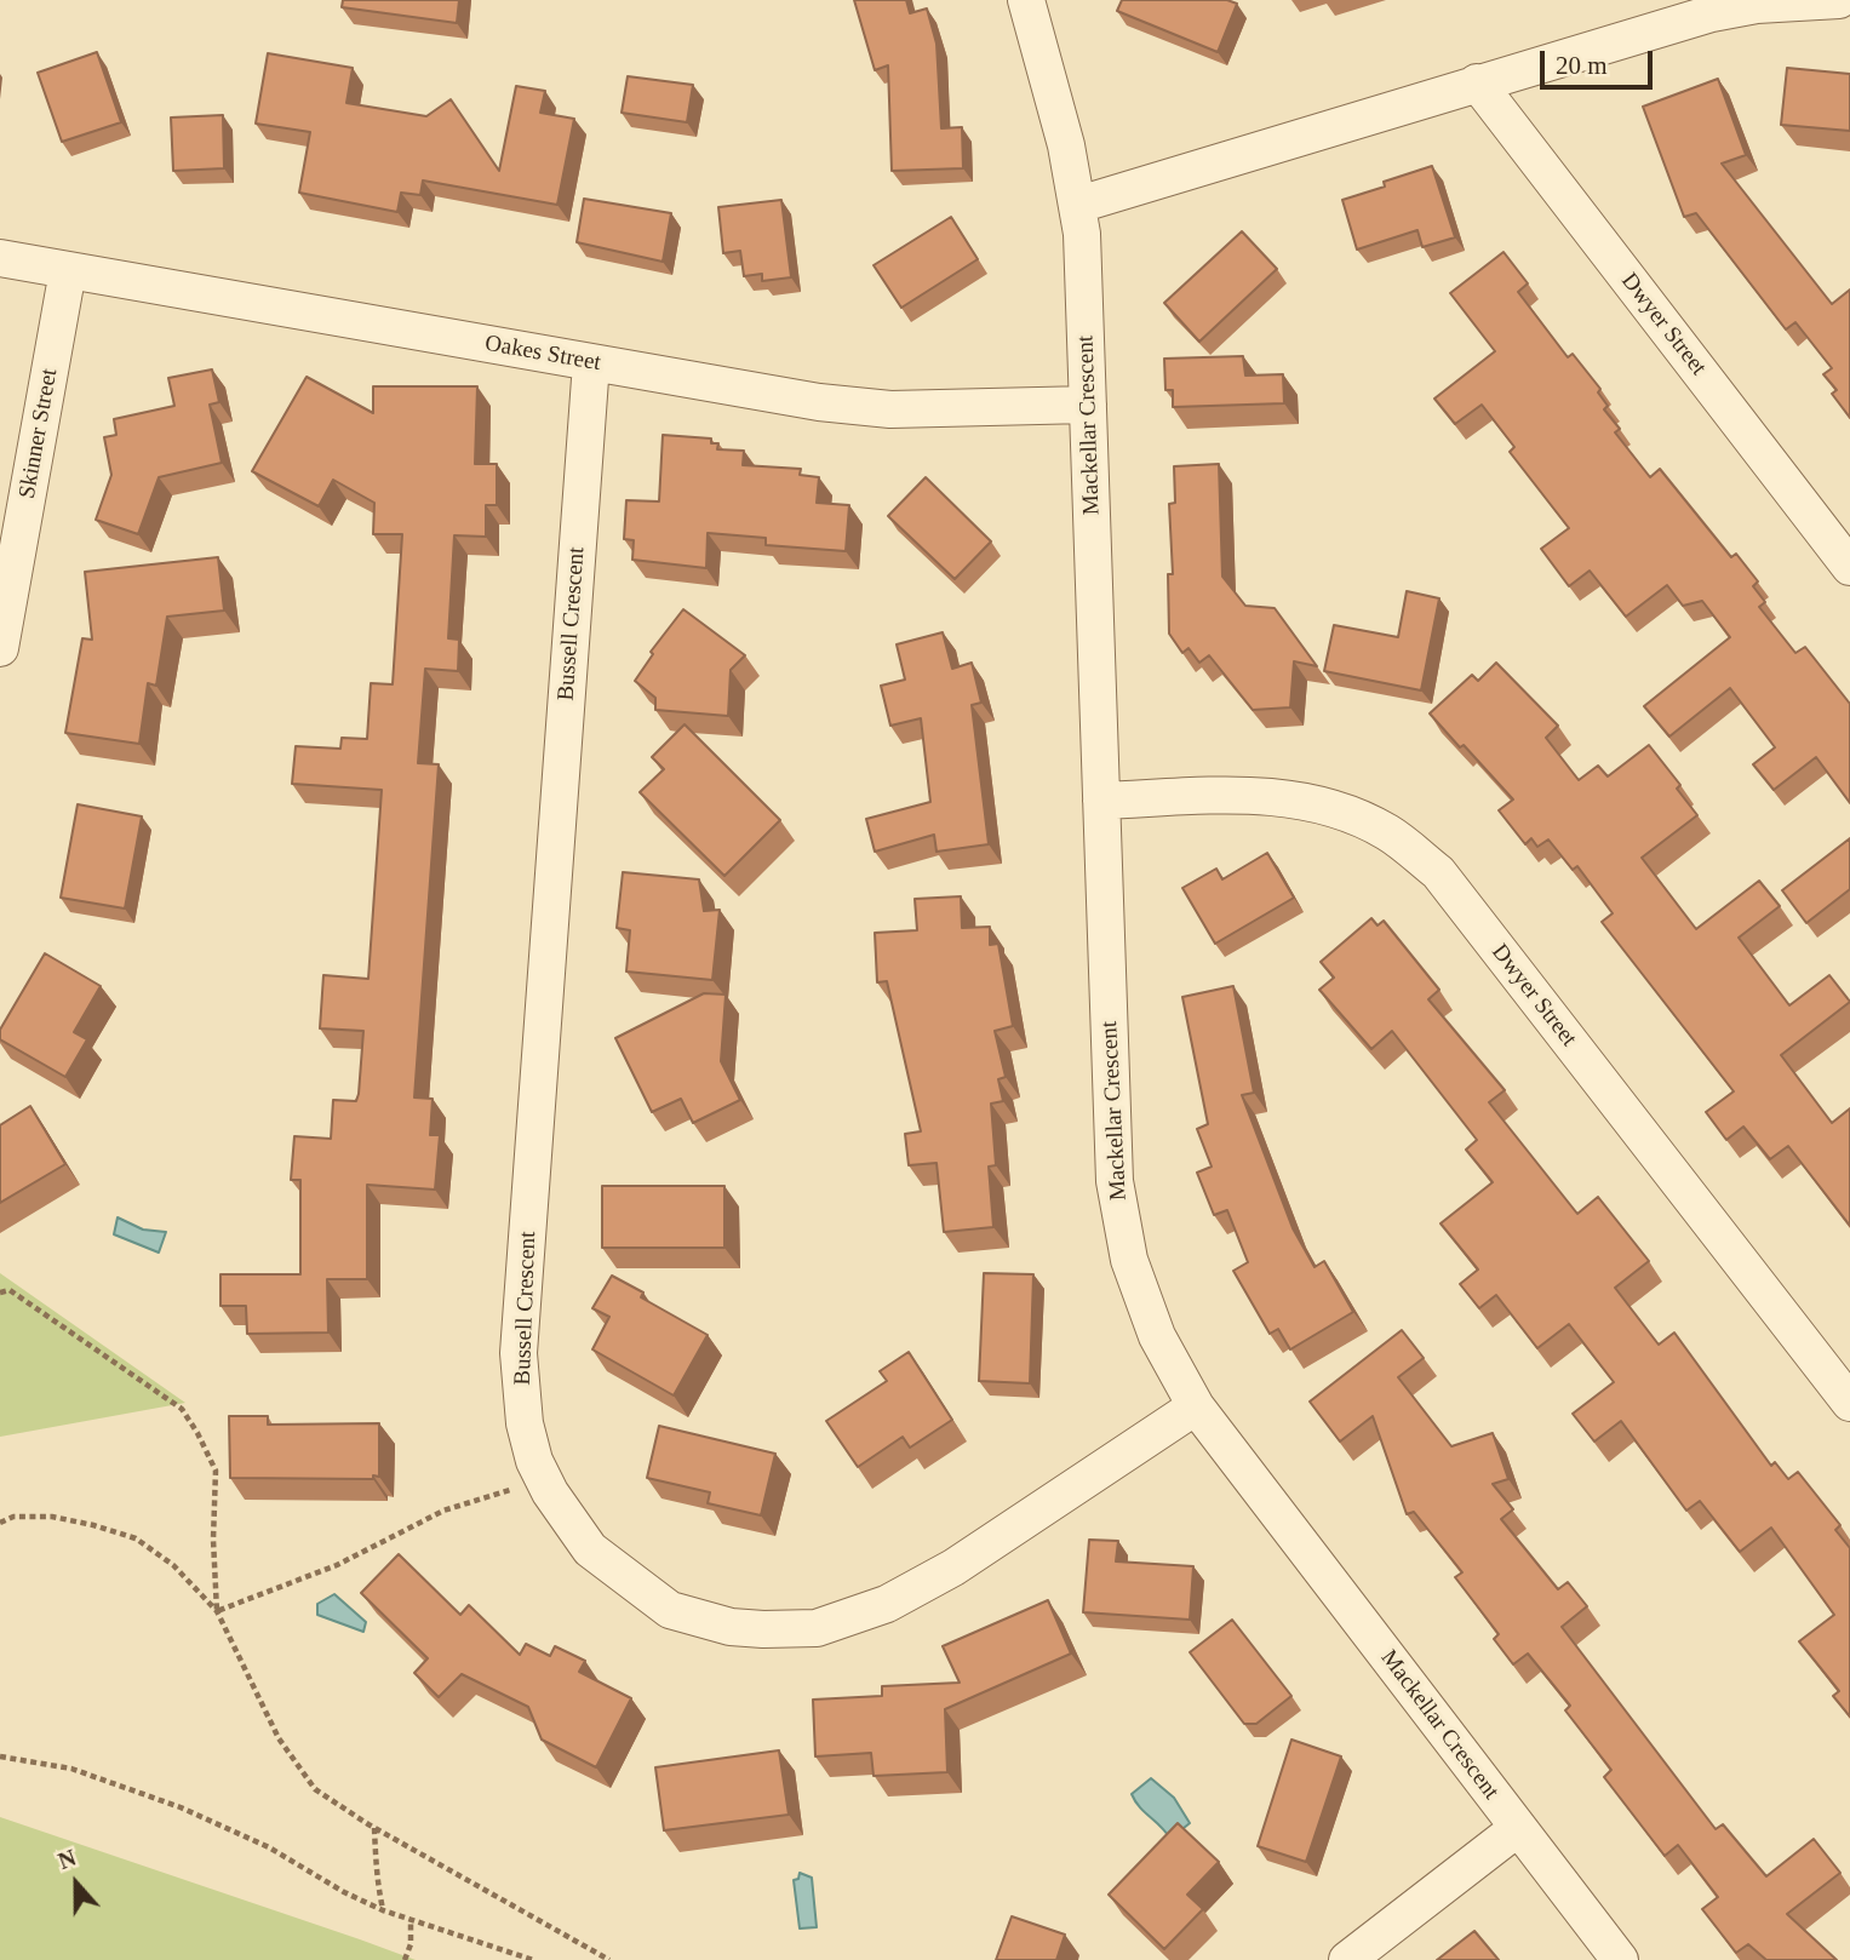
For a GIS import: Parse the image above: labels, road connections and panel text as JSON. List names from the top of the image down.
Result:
{
  "streets": {
    "street": [
      "Dwyer Street",
      "Oakes Street",
      "Mackellar Crescent",
      "Skinner Street",
      "Bussell Crescent"
    ]
  },
  "crossings": [
    ["Dwyer Street", "Mackellar Crescent"],
    ["Oakes Street", "Mackellar Crescent"],
    ["Oakes Street", "Skinner Street"],
    ["Oakes Street", "Bussell Crescent"],
    ["Mackellar Crescent", "Bussell Crescent"]
  ],
  "scale_bar": "20 m",
  "north": "top"
}
